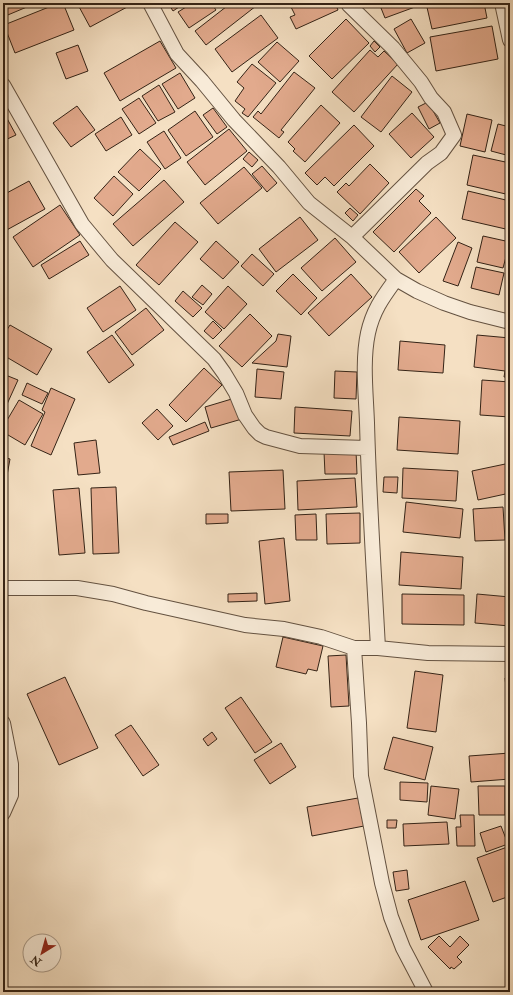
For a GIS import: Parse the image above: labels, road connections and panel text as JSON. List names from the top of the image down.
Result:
{
  "north": "bottom left"
}
